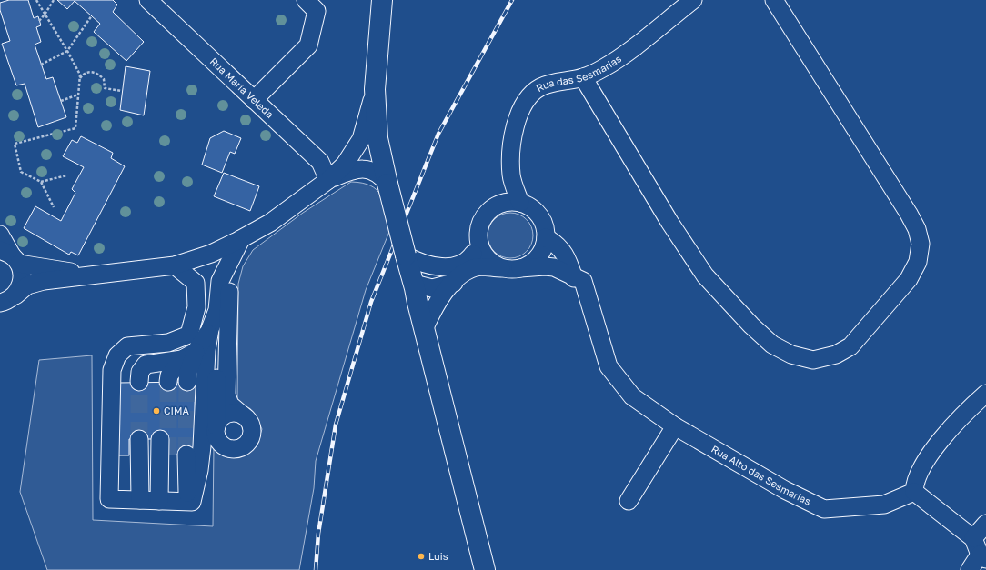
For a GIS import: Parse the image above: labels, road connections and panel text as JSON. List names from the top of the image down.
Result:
{
  "streets": {
    "street": ["Rua das Sesmarias", "Rua Maria Veleda", "Rua Alto das Sesmarias"]
  },
  "crossings": [
    ["Rua das Sesmarias", "Rua Alto das Sesmarias"]
  ],
  "places": ["CIMA", "Luis"]
}
